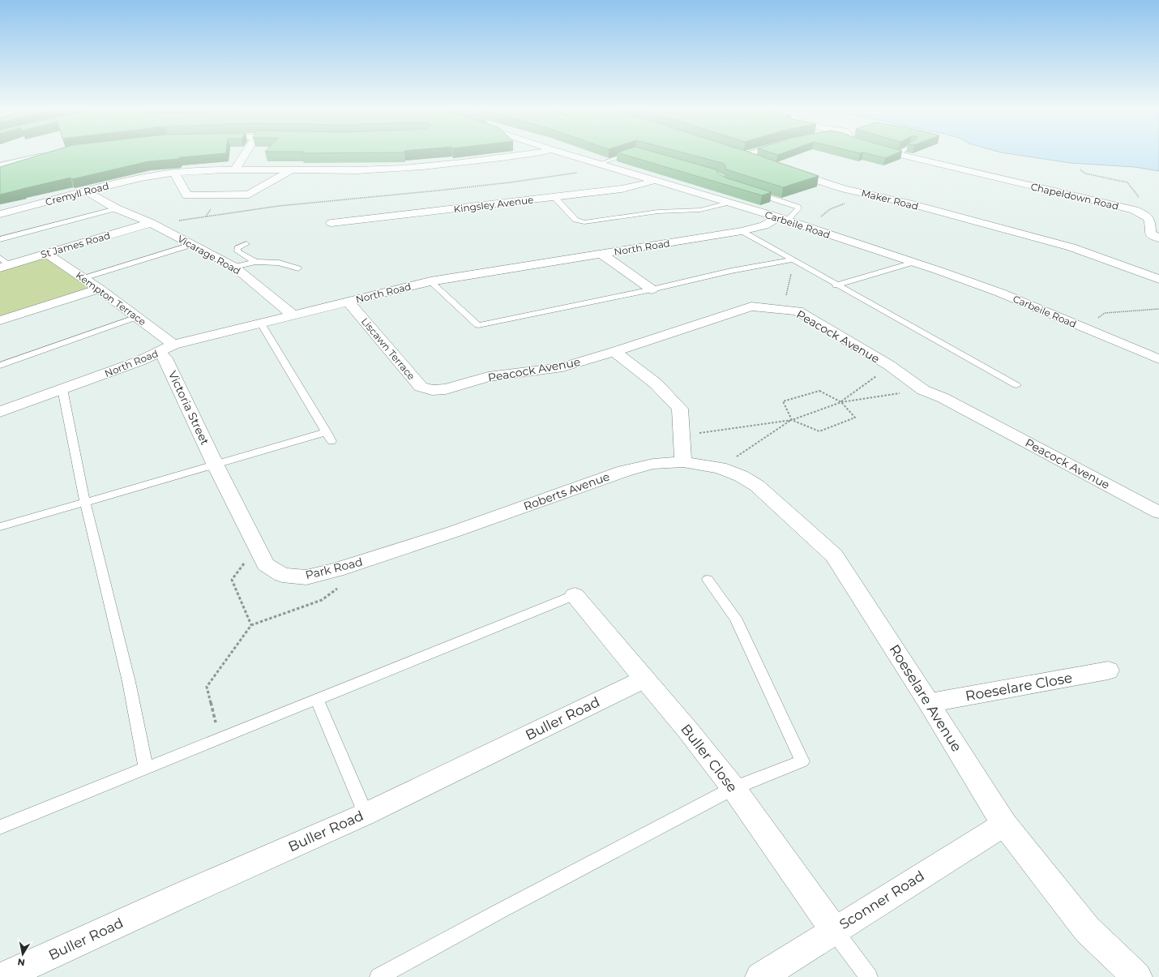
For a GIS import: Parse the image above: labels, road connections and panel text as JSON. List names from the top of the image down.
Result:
{
  "streets": {
    "street": [
      "Cremyll Road",
      "Chapeldown Road",
      "Maker Road",
      "Kingsley Avenue",
      "Carbeile Road",
      "St James Road",
      "North Road",
      "Vicarage Road",
      "Kempton Terrace",
      "Peacock Avenue",
      "Liscawn Terrace",
      "Victoria Street",
      "Roberts Avenue",
      "Park Road",
      "Roeselare Close",
      "Roeselare Avenue",
      "Buller Road",
      "Buller Close",
      "Sconner Road"
    ]
  },
  "crossings": [
    ["Cremyll Road", "Vicarage Road"],
    ["Kingsley Avenue", "Carbeile Road"],
    ["Carbeile Road", "North Road"],
    ["St James Road", "Vicarage Road"],
    ["St James Road", "Kempton Terrace"],
    ["North Road", "Vicarage Road"],
    ["North Road", "Kempton Terrace"],
    ["North Road", "Liscawn Terrace"],
    ["North Road", "Victoria Street"],
    ["Peacock Avenue", "Liscawn Terrace"],
    ["Victoria Street", "Park Road"],
    ["Roberts Avenue", "Park Road"],
    ["Roberts Avenue", "Roeselare Avenue"],
    ["Roeselare Close", "Roeselare Avenue"],
    ["Roeselare Avenue", "Sconner Road"],
    ["Buller Road", "Buller Close"],
    ["Buller Close", "Sconner Road"]
  ],
  "north": "bottom"
}
